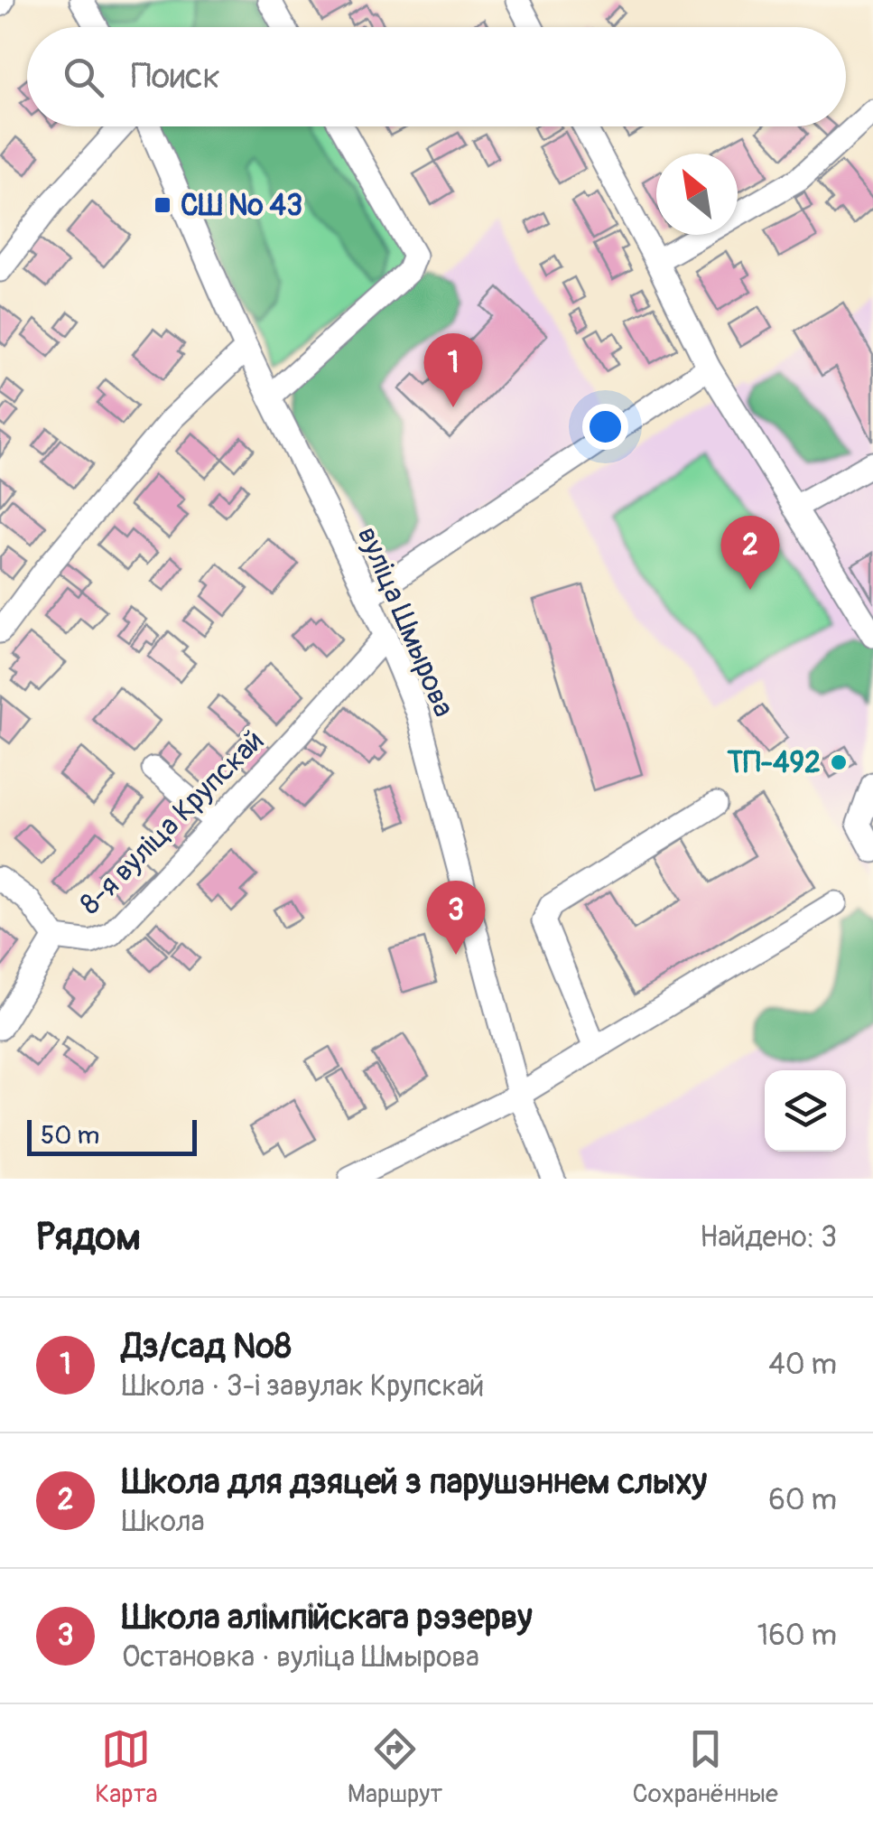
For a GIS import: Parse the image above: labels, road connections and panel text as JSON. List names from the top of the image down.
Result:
{
  "streets": {
    "street": ["вуліца Шмырова", "8-я вуліца Крупскай"]
  },
  "crossings": [
    ["вуліца Шмырова", "8-я вуліца Крупскай"]
  ],
  "places": {
    "transit": ["СШ № 43"],
    "other": ["ТП-492"]
  },
  "scale_bar": "50 m",
  "north": "top left",
  "page": {
    "search": "Поиск",
    "pins": ["1", "2", "3"],
    "scale": "50 m",
    "heading": ["Рядом", "Найдено: 3"],
    "list": [
      {
        "mark": "1",
        "name": "Дз/сад №8",
        "note": "Школа · 3-і завулак Крупскай",
        "value": "40 m"
      },
      {
        "mark": "2",
        "name": "Школа для дзяцей з парушэннем слыху",
        "note": "Школа",
        "value": "60 m"
      },
      {
        "mark": "3",
        "name": "Школа алімпійскага рэзерву",
        "note": "Остановка · вуліца Шмырова",
        "value": "160 m"
      }
    ],
    "nav": ["Карта", "Маршрут", "Сохранённые"]
  }
}
